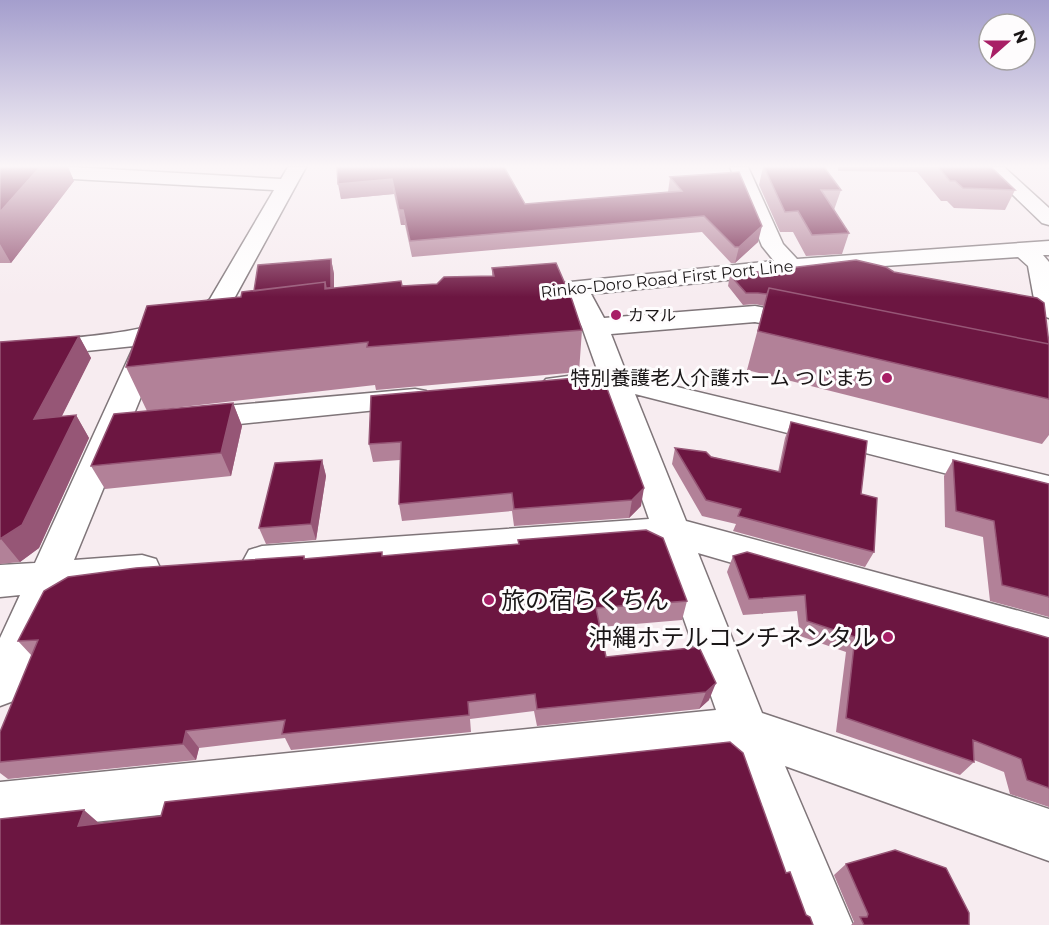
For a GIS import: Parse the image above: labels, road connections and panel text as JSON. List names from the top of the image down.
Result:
{
  "streets": {
    "street": ["Rinko-Doro Road First Port Line"]
  },
  "places": [
    "カマル",
    "特別養護老人介護ホーム つじまち",
    "旅の宿らくちん",
    "沖縄ホテルコンチネンタル"
  ],
  "north": "right"
}
